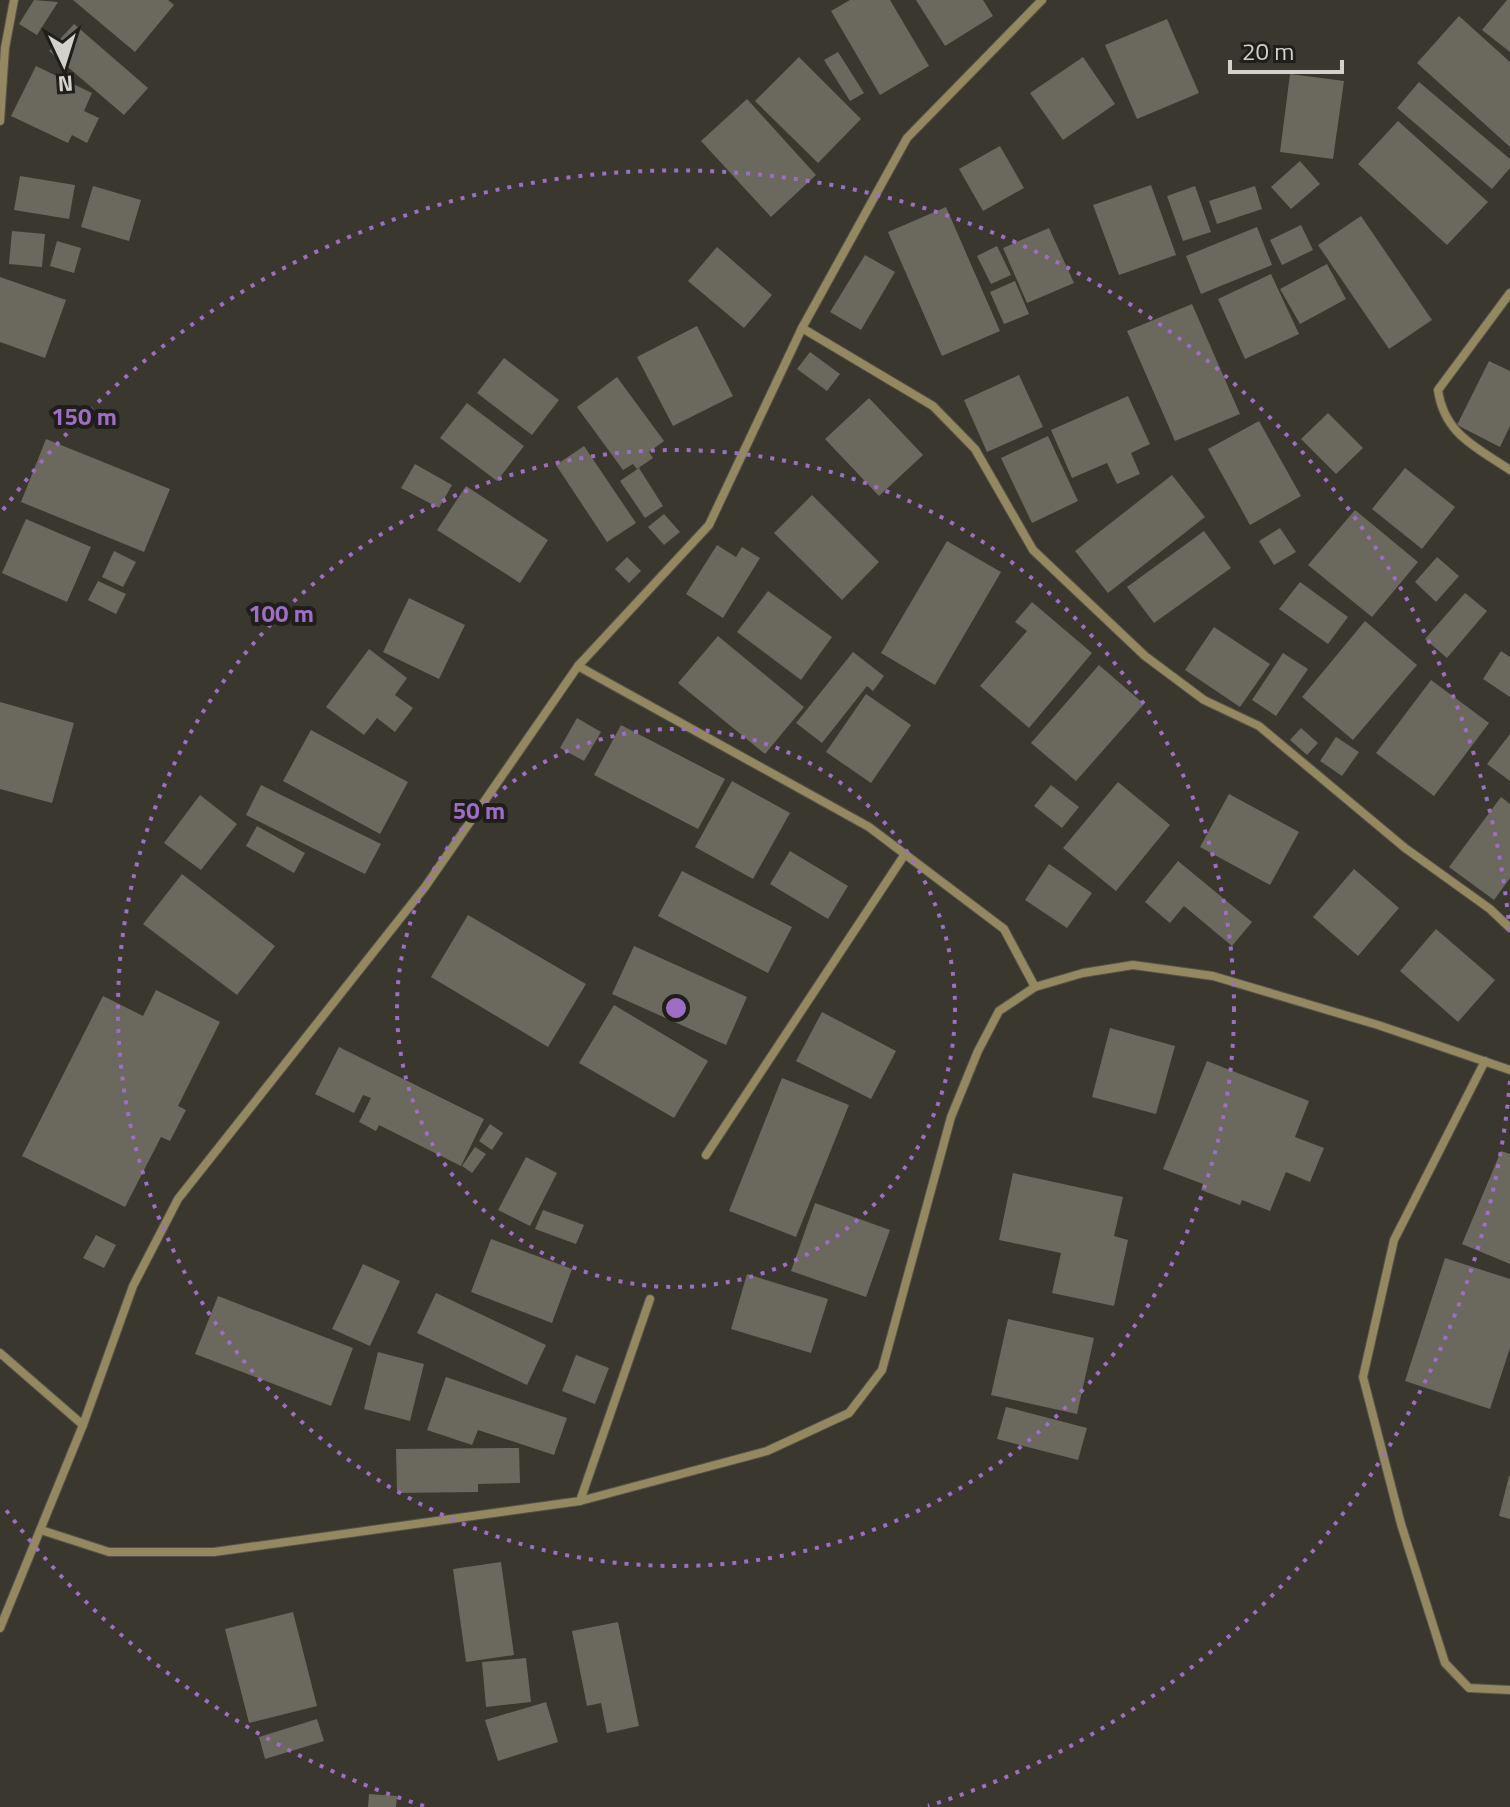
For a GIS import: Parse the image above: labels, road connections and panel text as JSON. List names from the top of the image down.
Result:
{
  "scale_bar": "20 m",
  "north": "bottom",
  "rings": ["150 m", "100 m", "50 m"]
}
